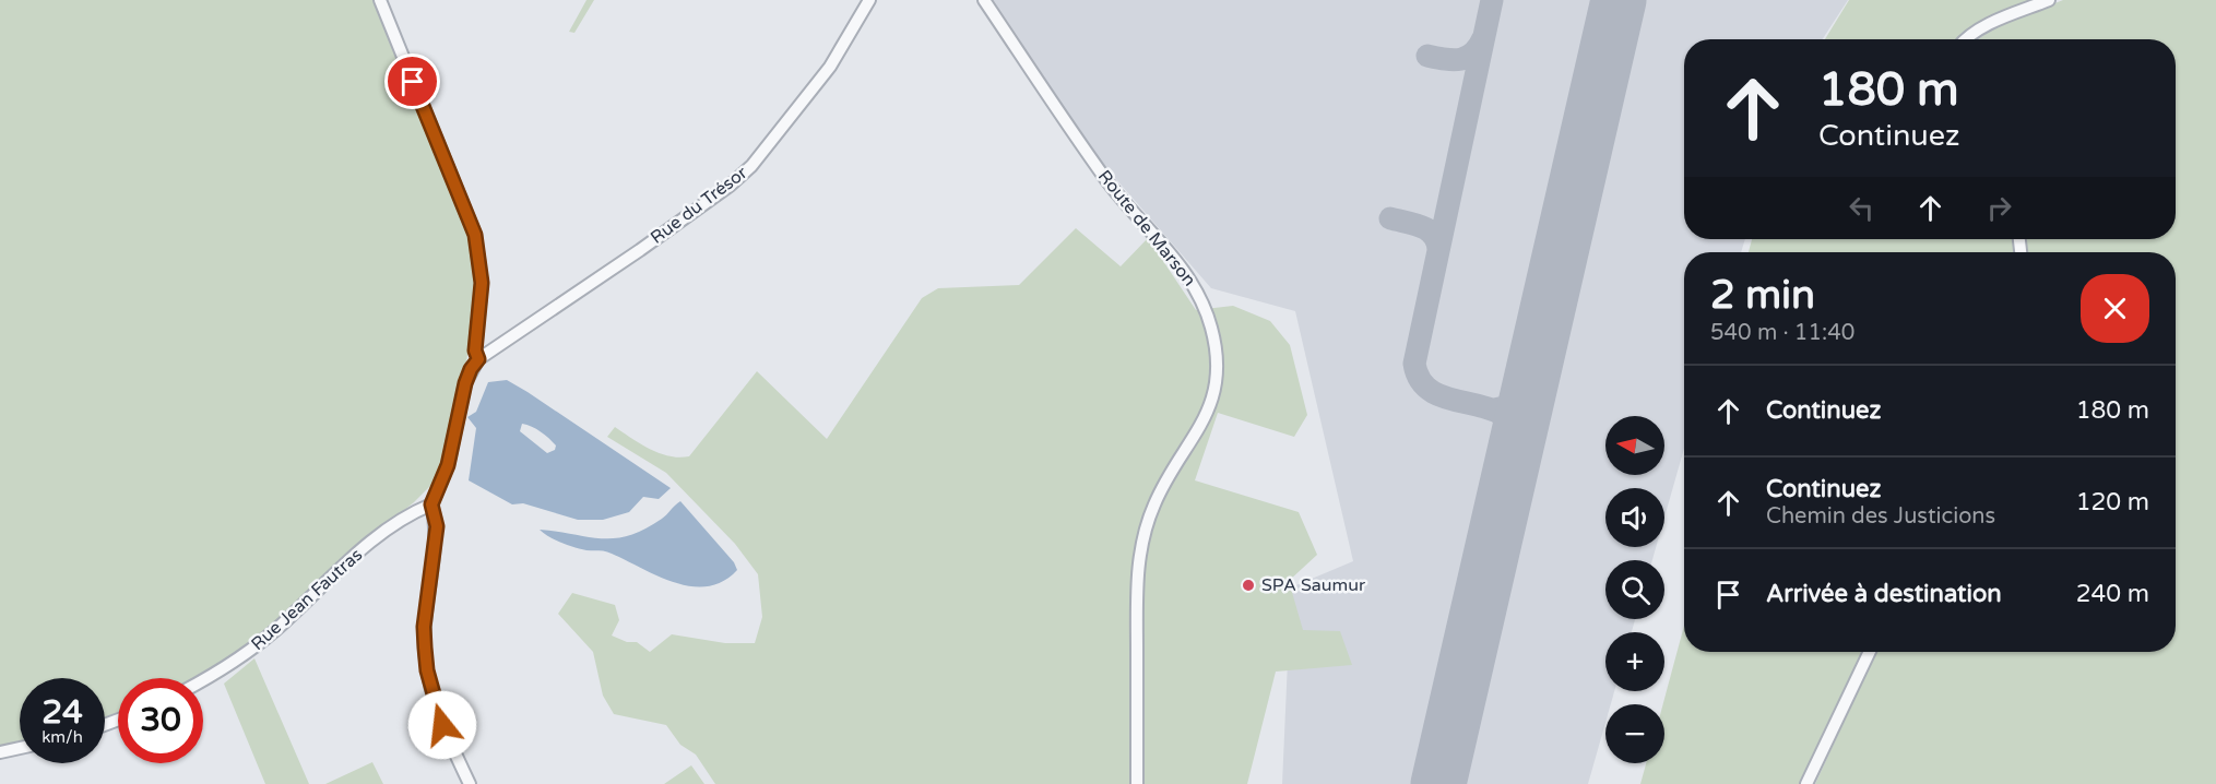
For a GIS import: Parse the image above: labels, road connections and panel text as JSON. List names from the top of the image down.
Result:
{
  "streets": {
    "street": ["Rue du Trésor", "Route de Marson", "Rue Jean Fautras"]
  },
  "places": ["SPA Saumur"],
  "north": "left",
  "page": {
    "turn": ["180 m", "Continuez"],
    "heading": ["2 min", "540 m · 11:40"],
    "list": [
      {
        "name": "Continuez",
        "value": "180 m"
      },
      {
        "name": "Continuez",
        "note": "Chemin des Justicions",
        "value": "120 m"
      },
      {
        "name": "Arrivée à destination",
        "value": "240 m"
      }
    ],
    "map_buttons": ["+", "−"],
    "speed": "24 km/h",
    "limit": "30"
  }
}
